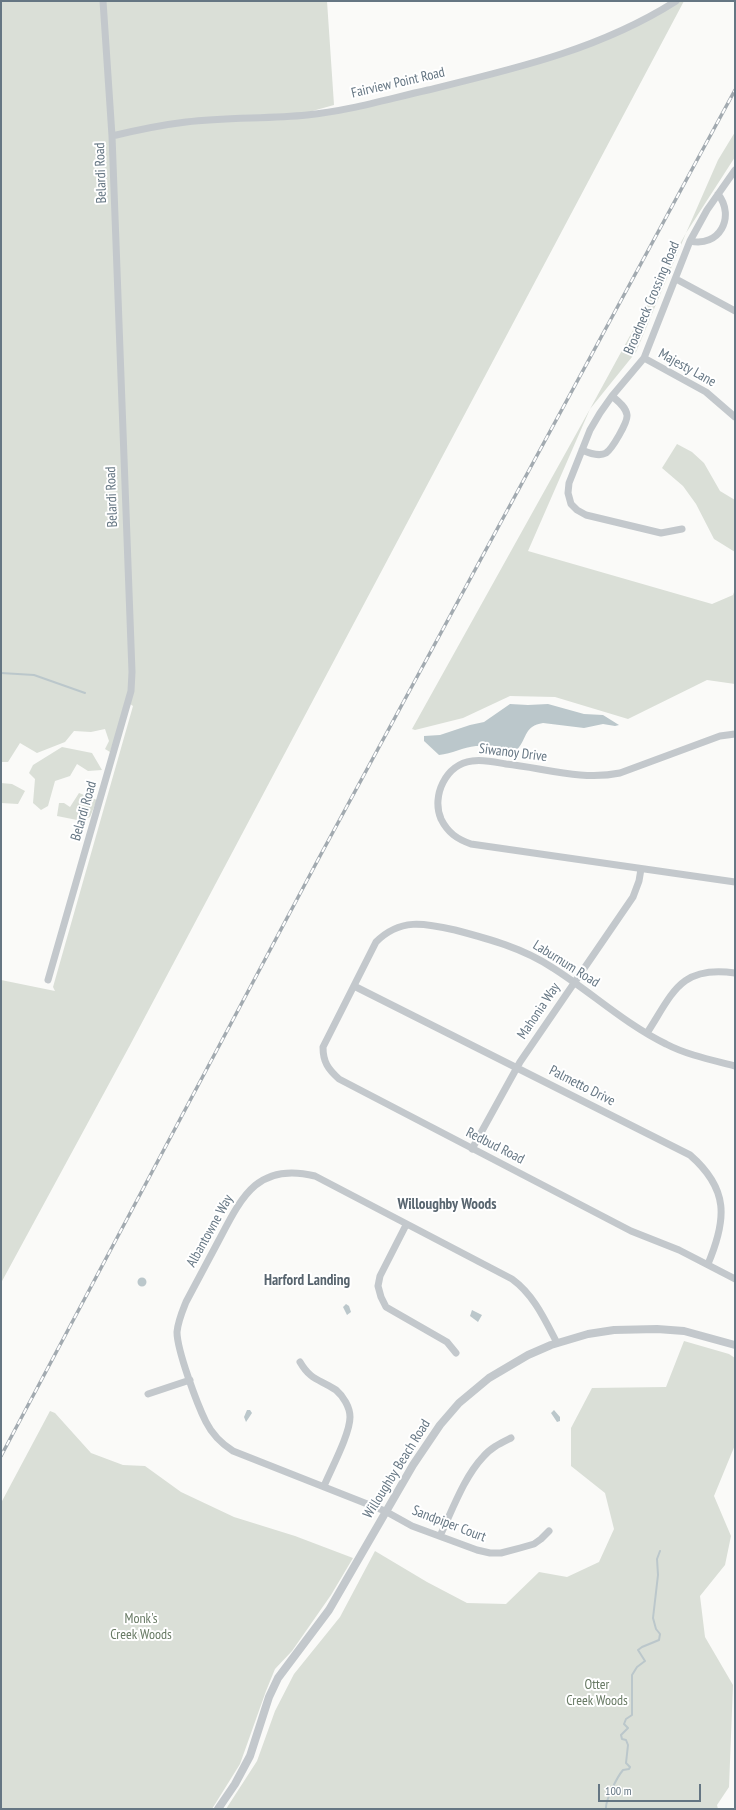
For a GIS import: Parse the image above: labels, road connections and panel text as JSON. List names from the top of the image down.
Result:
{
  "streets": {
    "street": [
      "Fairview Point Road",
      "Belardi Road",
      "Broadneck Crossing Road",
      "Majesty Lane",
      "Siwanoy Drive",
      "Laburnum Road",
      "Mahonia Way",
      "Palmetto Drive",
      "Redbud Road",
      "Albantowne Way",
      "Willoughby Beach Road",
      "Sandpiper Court"
    ]
  },
  "crossings": [
    ["Fairview Point Road", "Belardi Road"],
    ["Broadneck Crossing Road", "Majesty Lane"],
    ["Siwanoy Drive", "Mahonia Way"],
    ["Laburnum Road", "Mahonia Way"],
    ["Laburnum Road", "Palmetto Drive"],
    ["Laburnum Road", "Redbud Road"],
    ["Mahonia Way", "Palmetto Drive"],
    ["Mahonia Way", "Redbud Road"],
    ["Palmetto Drive", "Redbud Road"],
    ["Albantowne Way", "Willoughby Beach Road"],
    ["Albantowne Way", "Sandpiper Court"],
    ["Willoughby Beach Road", "Sandpiper Court"]
  ],
  "districts": ["Willoughby Woods", "Harford Landing"],
  "parks": ["Monk's Creek Woods", "Otter Creek Woods"],
  "scale_bar": "100 m"
}
